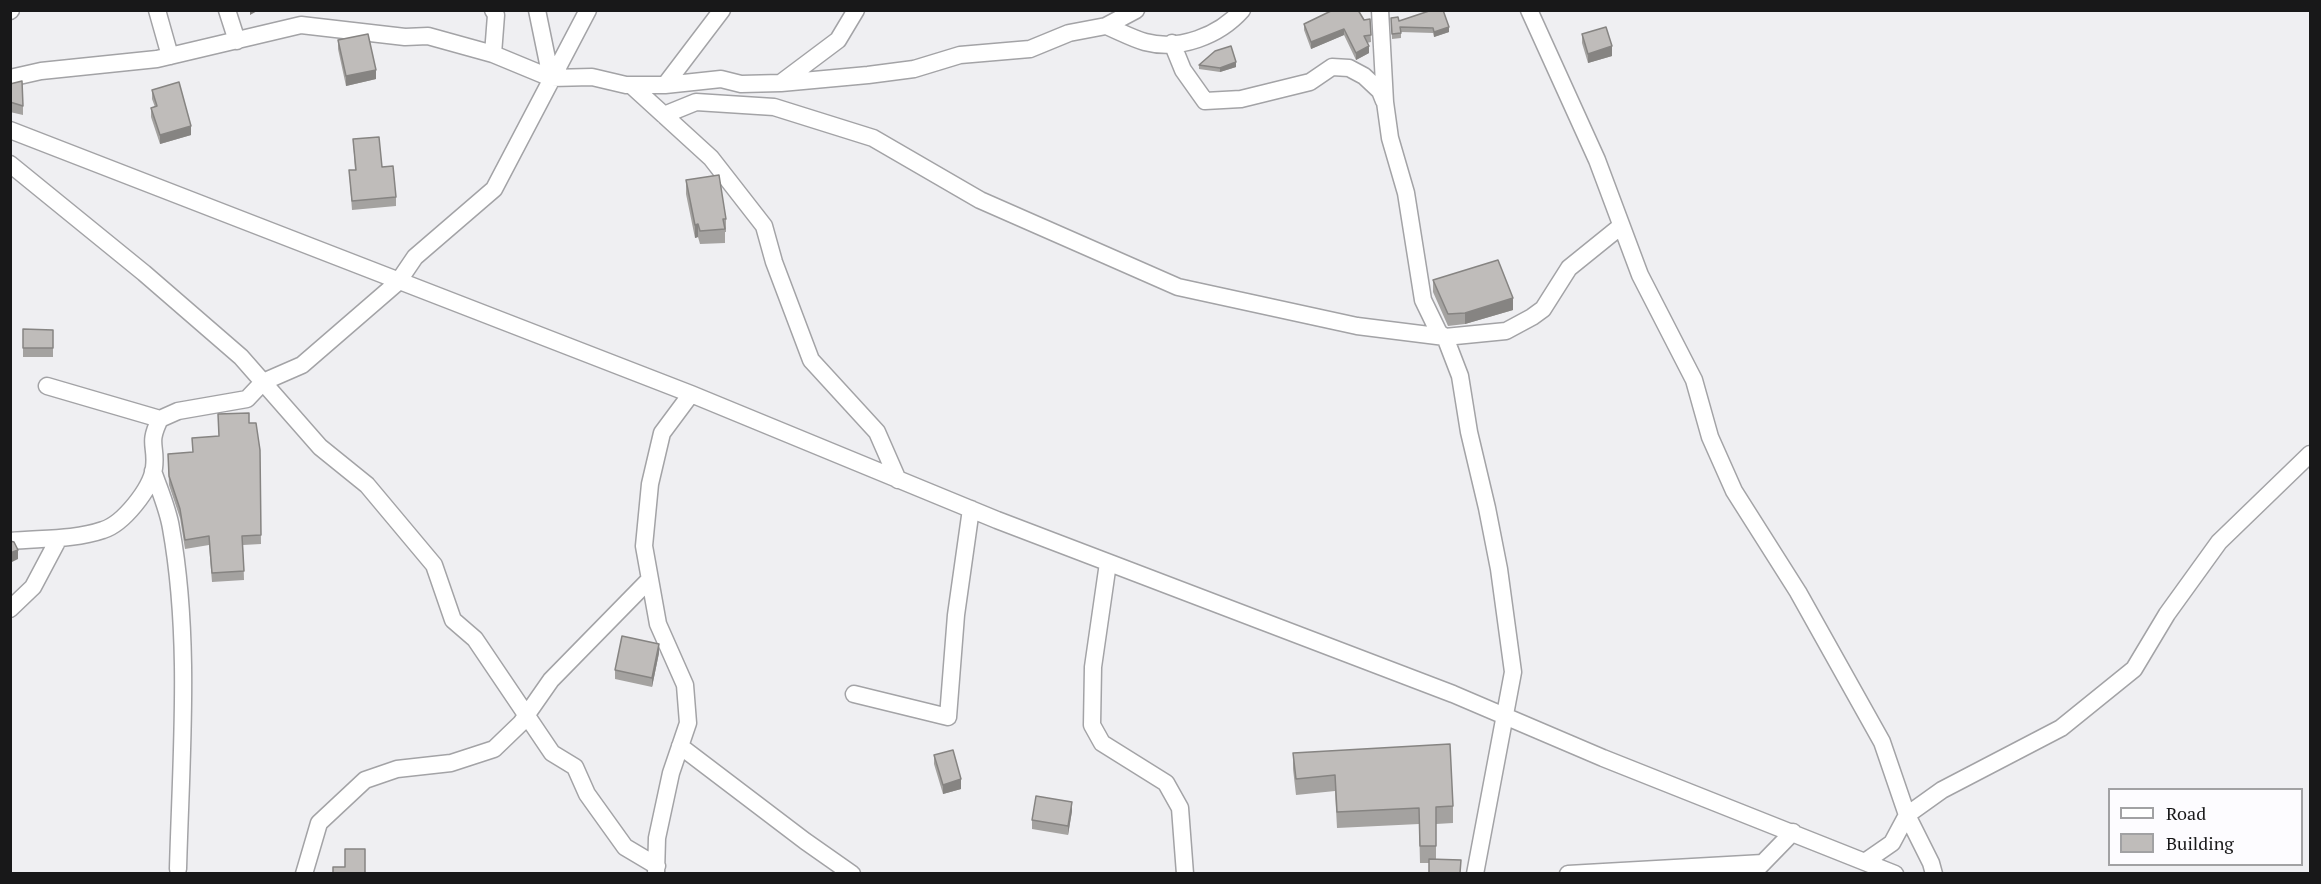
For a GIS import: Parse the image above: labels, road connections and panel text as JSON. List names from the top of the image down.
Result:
{
  "legend": ["Road", "Building"]
}
